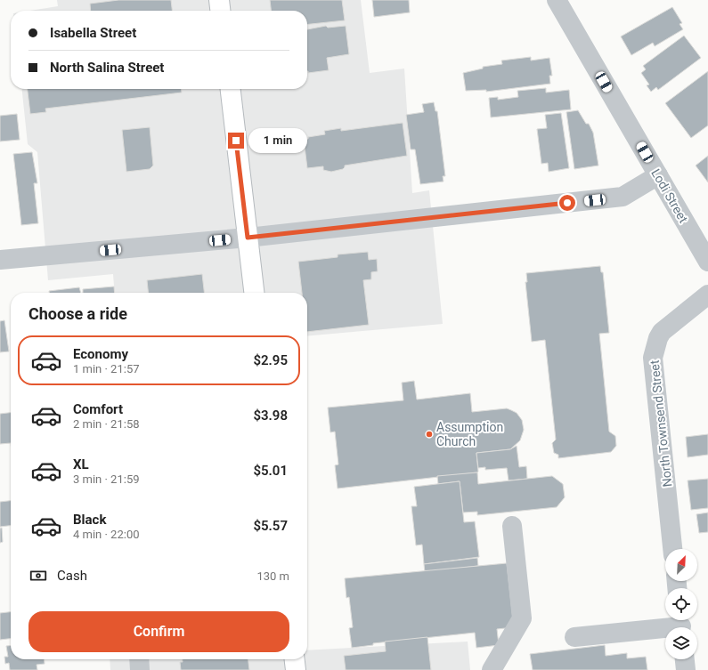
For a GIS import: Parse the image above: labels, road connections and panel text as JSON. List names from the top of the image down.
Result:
{
  "streets": {
    "street": ["Lodi Street", "North Townsend Street"]
  },
  "places": ["Assumption Church"],
  "north": "top right",
  "page": {
    "banner": ["Isabella Street", "North Salina Street"],
    "bubble": "1 min",
    "heading": "Choose a ride",
    "list": [
      {
        "name": "Economy",
        "note": "1 min · 21:57",
        "value": "$2.95"
      },
      {
        "name": "Comfort",
        "note": "2 min · 21:58",
        "value": "$3.98"
      },
      {
        "name": "XL",
        "note": "3 min · 21:59",
        "value": "$5.01"
      },
      {
        "name": "Black",
        "note": "4 min · 22:00",
        "value": "$5.57"
      }
    ],
    "pay": ["Cash", "130 m"],
    "buttons": "Confirm"
  }
}
